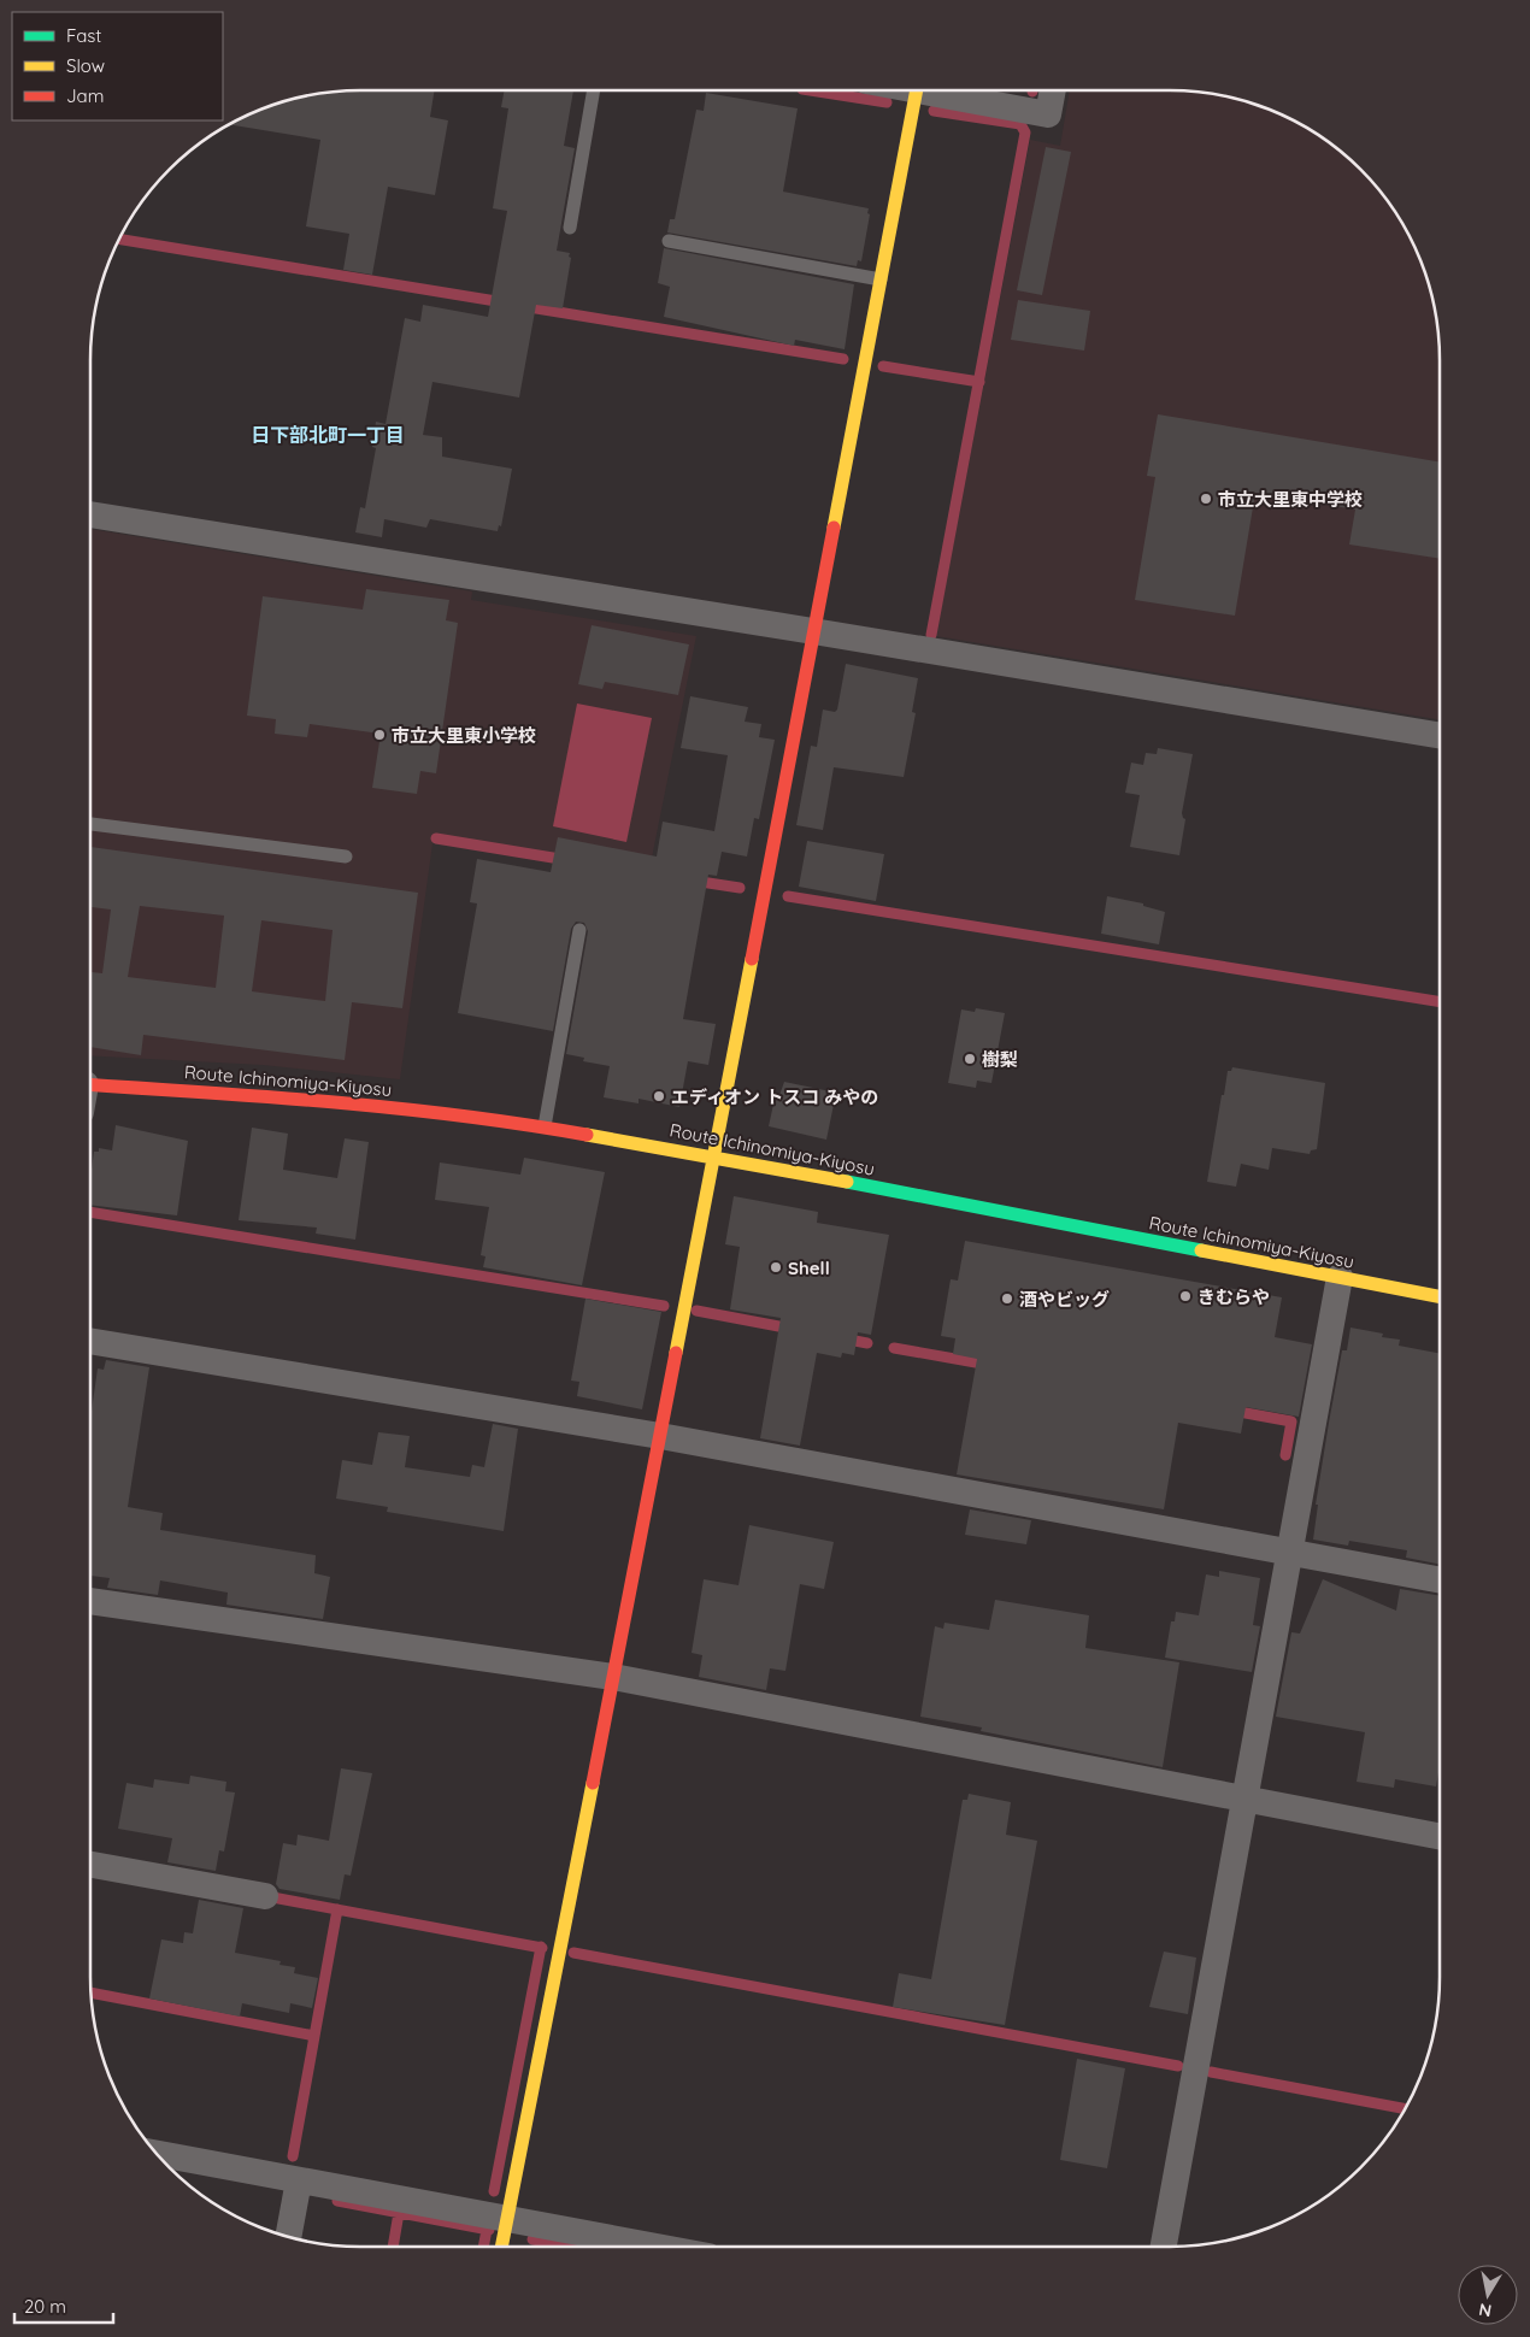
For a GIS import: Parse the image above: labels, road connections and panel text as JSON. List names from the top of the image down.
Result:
{
  "streets": {
    "street": ["Route Ichinomiya-Kiyosu"]
  },
  "districts": ["日下部北町一丁目"],
  "places": [
    "市立大里東中学校",
    "市立大里東小学校",
    "樹梨",
    "エディオン トスコ みやの",
    "Shell",
    "きむらや",
    "酒やビッグ"
  ],
  "legend": ["Fast", "Slow", "Jam"],
  "scale_bar": "20 m",
  "north": "bottom"
}
